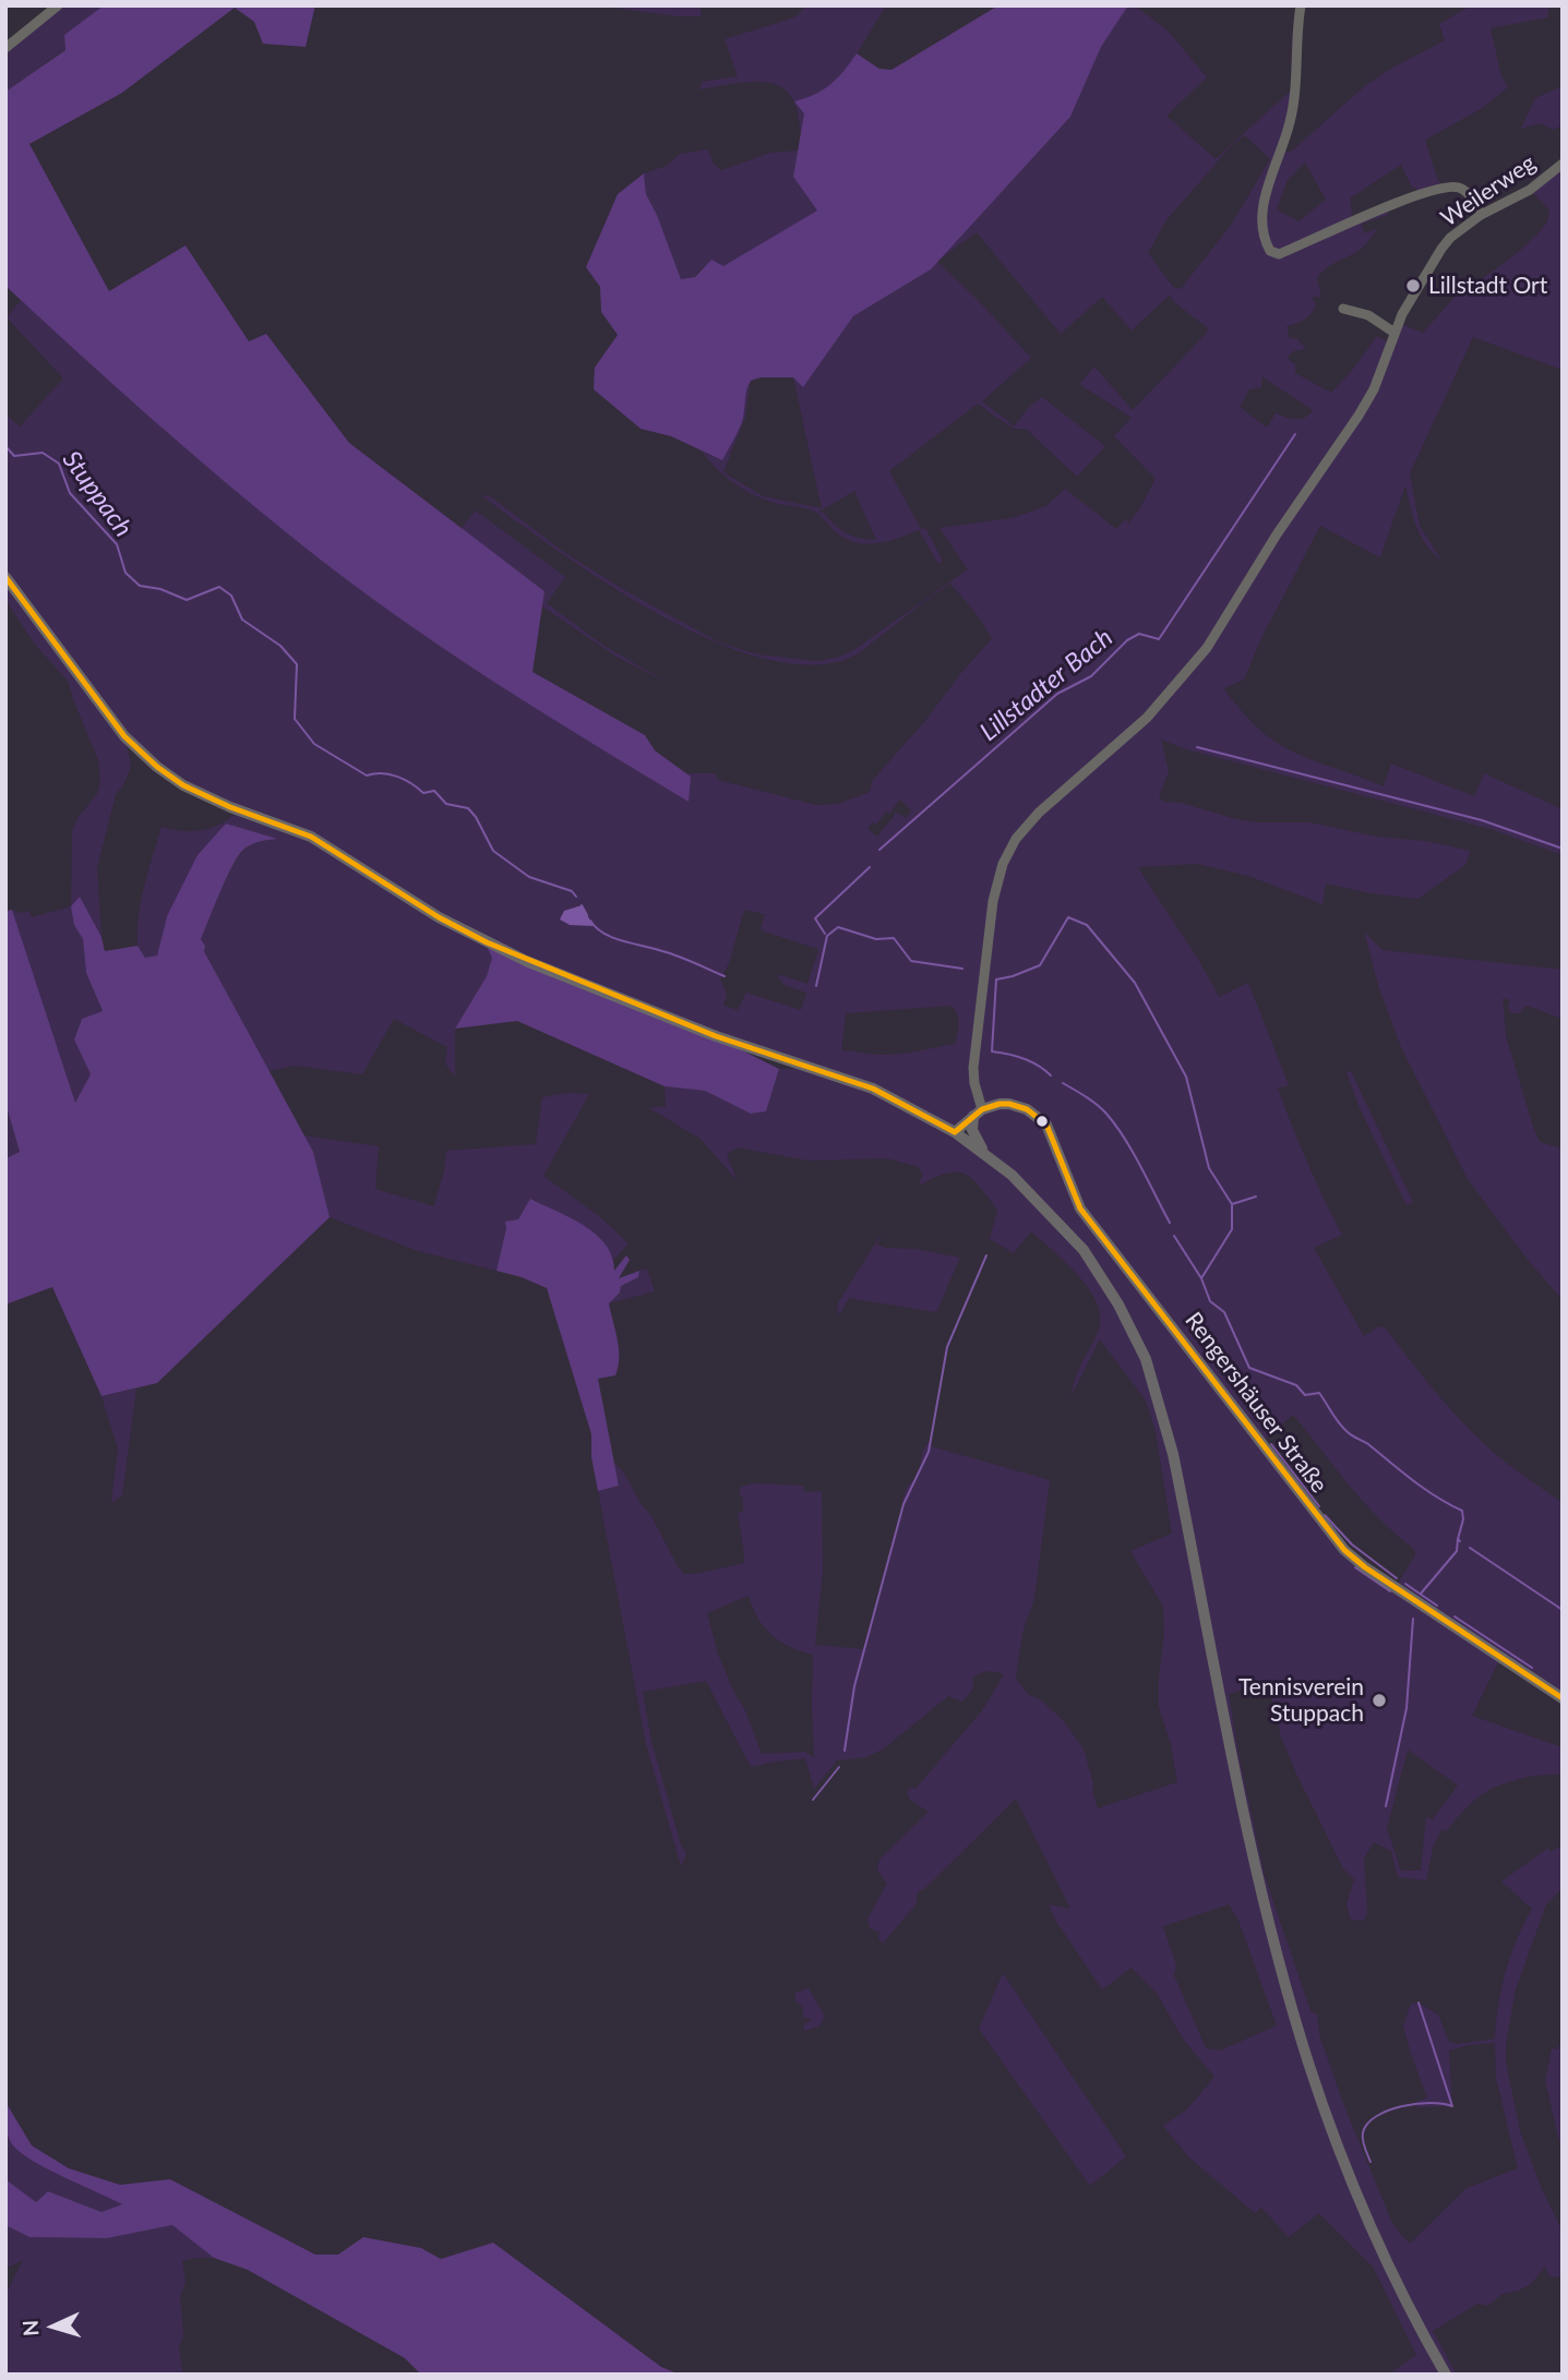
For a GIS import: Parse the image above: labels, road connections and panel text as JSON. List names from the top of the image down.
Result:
{
  "streets": {
    "main road": ["Rengershäuser Straße"],
    "street": ["Weilerweg"]
  },
  "crossings": [
    ["Weilerweg", "Rengershäuser Straße"]
  ],
  "water": ["Stuppach", "Lillstadter Bach"],
  "places": ["Lillstadt Ort", "Tennisverein Stuppach"],
  "north": "left"
}
